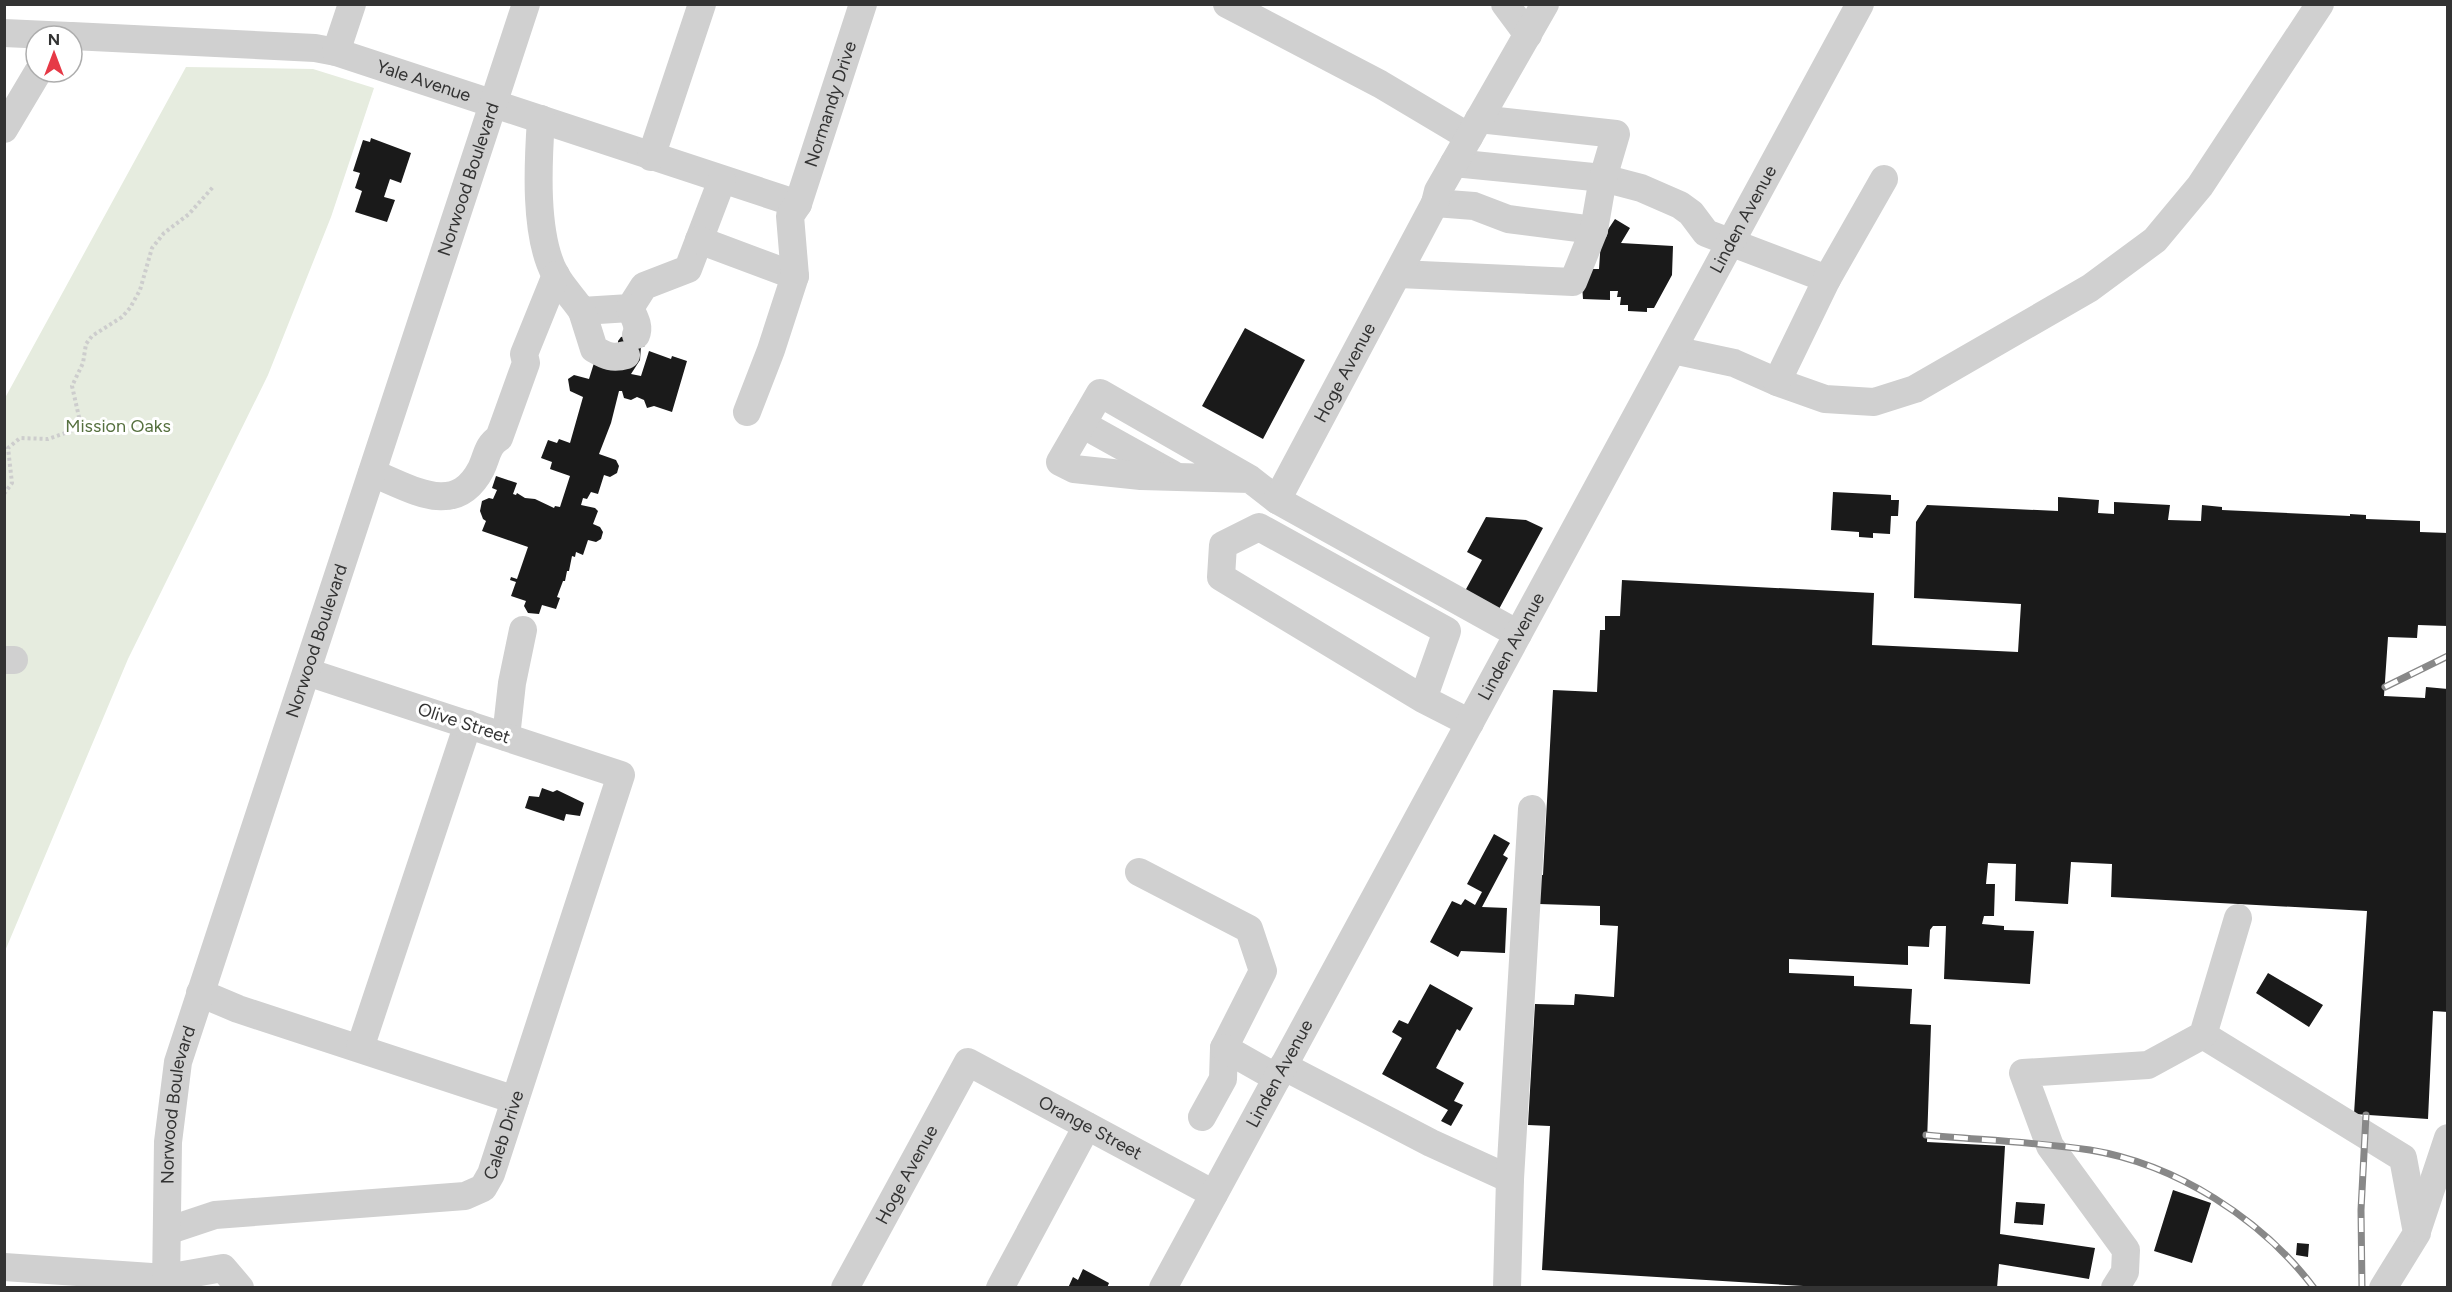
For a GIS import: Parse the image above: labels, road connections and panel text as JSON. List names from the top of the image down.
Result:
{
  "streets": {
    "street": [
      "Yale Avenue",
      "Normandy Drive",
      "Norwood Boulevard",
      "Linden Avenue",
      "Hoge Avenue",
      "Olive Street",
      "Orange Street",
      "Caleb Drive"
    ]
  },
  "crossings": [
    ["Yale Avenue", "Normandy Drive"],
    ["Yale Avenue", "Norwood Boulevard"],
    ["Norwood Boulevard", "Olive Street"],
    ["Norwood Boulevard", "Caleb Drive"],
    ["Linden Avenue", "Orange Street"],
    ["Hoge Avenue", "Orange Street"],
    ["Olive Street", "Caleb Drive"]
  ],
  "parks": ["Mission Oaks"],
  "north": "top"
}
